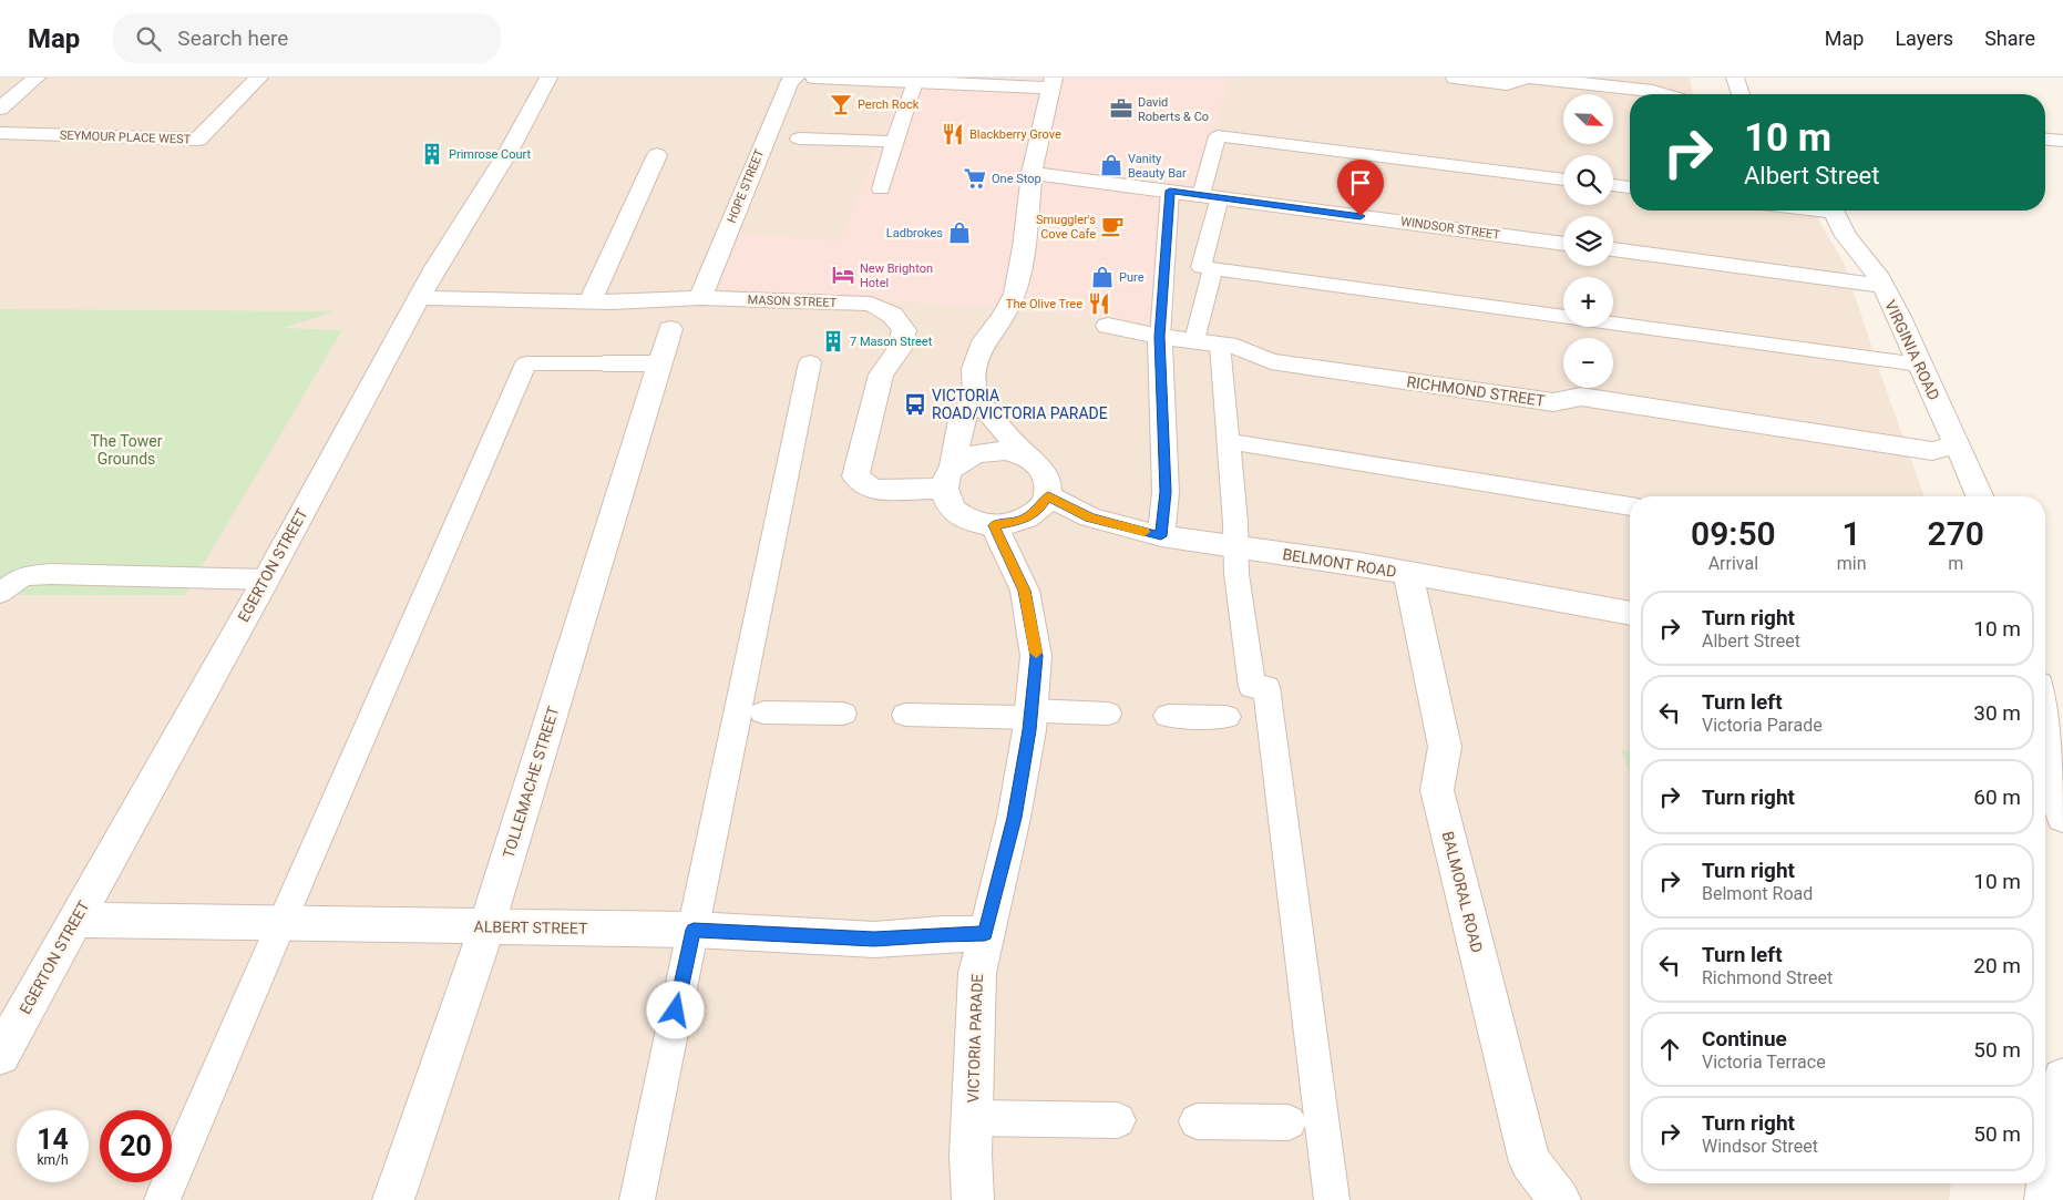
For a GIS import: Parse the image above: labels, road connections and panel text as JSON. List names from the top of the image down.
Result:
{
  "streets": {
    "street": [
      "SEYMOUR PLACE WEST",
      "HOPE STREET",
      "WINDSOR STREET",
      "MASON STREET",
      "VIRGINIA ROAD",
      "RICHMOND STREET",
      "BELMONT ROAD",
      "EGERTON STREET",
      "TOLLEMACHE STREET",
      "BALMORAL ROAD",
      "ALBERT STREET",
      "VICTORIA PARADE"
    ]
  },
  "crossings": [
    ["HOPE STREET", "MASON STREET"],
    ["MASON STREET", "BELMONT ROAD"],
    ["MASON STREET", "EGERTON STREET"],
    ["MASON STREET", "VICTORIA PARADE"],
    ["VIRGINIA ROAD", "RICHMOND STREET"],
    ["BELMONT ROAD", "BALMORAL ROAD"],
    ["BELMONT ROAD", "VICTORIA PARADE"],
    ["EGERTON STREET", "ALBERT STREET"],
    ["TOLLEMACHE STREET", "ALBERT STREET"],
    ["ALBERT STREET", "VICTORIA PARADE"]
  ],
  "parks": ["The Tower Grounds"],
  "places": {
    "bar": ["Perch Rock"],
    "office": ["David Roberts & Co"],
    "restaurant": ["Blackberry Grove", "The Olive Tree"],
    "building": ["Primrose Court", "7 Mason Street"],
    "shop": ["Vanity Beauty Bar", "Ladbrokes", "Pure"],
    "supermarket": ["One Stop"],
    "cafe": ["Smuggler's Cove Cafe"],
    "hotel": ["New Brighton Hotel"],
    "bus stop": ["VICTORIA ROAD/VICTORIA PARADE"]
  },
  "north": "bottom right",
  "page": {
    "header": "Map",
    "search": "Search here",
    "nav": ["Map", "Layers", "Share"],
    "map_buttons": ["+", "−"],
    "turn": ["10 m", "Albert Street"],
    "eta": [
      "09:50",
      "Arrival",
      "1",
      "min",
      "270",
      "m"
    ],
    "list": [
      {
        "name": "Turn right",
        "note": "Albert Street",
        "value": "10 m"
      },
      {
        "name": "Turn left",
        "note": "Victoria Parade",
        "value": "30 m"
      },
      {
        "name": "Turn right",
        "value": "60 m"
      },
      {
        "name": "Turn right",
        "note": "Belmont Road",
        "value": "10 m"
      },
      {
        "name": "Turn left",
        "note": "Richmond Street",
        "value": "20 m"
      },
      {
        "name": "Continue",
        "note": "Victoria Terrace",
        "value": "50 m"
      },
      {
        "name": "Turn right",
        "note": "Windsor Street",
        "value": "50 m"
      }
    ],
    "speed": "14 km/h",
    "limit": "20"
  }
}
